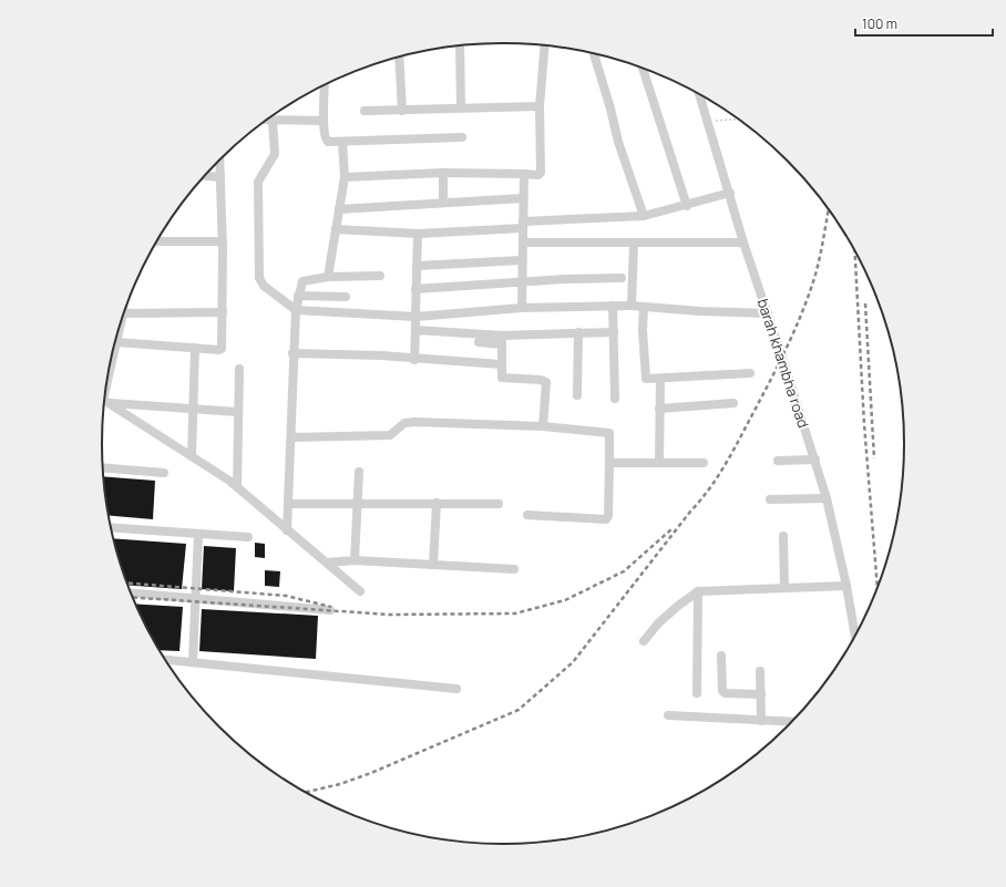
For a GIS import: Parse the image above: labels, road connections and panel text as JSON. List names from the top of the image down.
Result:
{
  "streets": {
    "street": ["barah khambha road"]
  },
  "scale_bar": "100 m"
}
